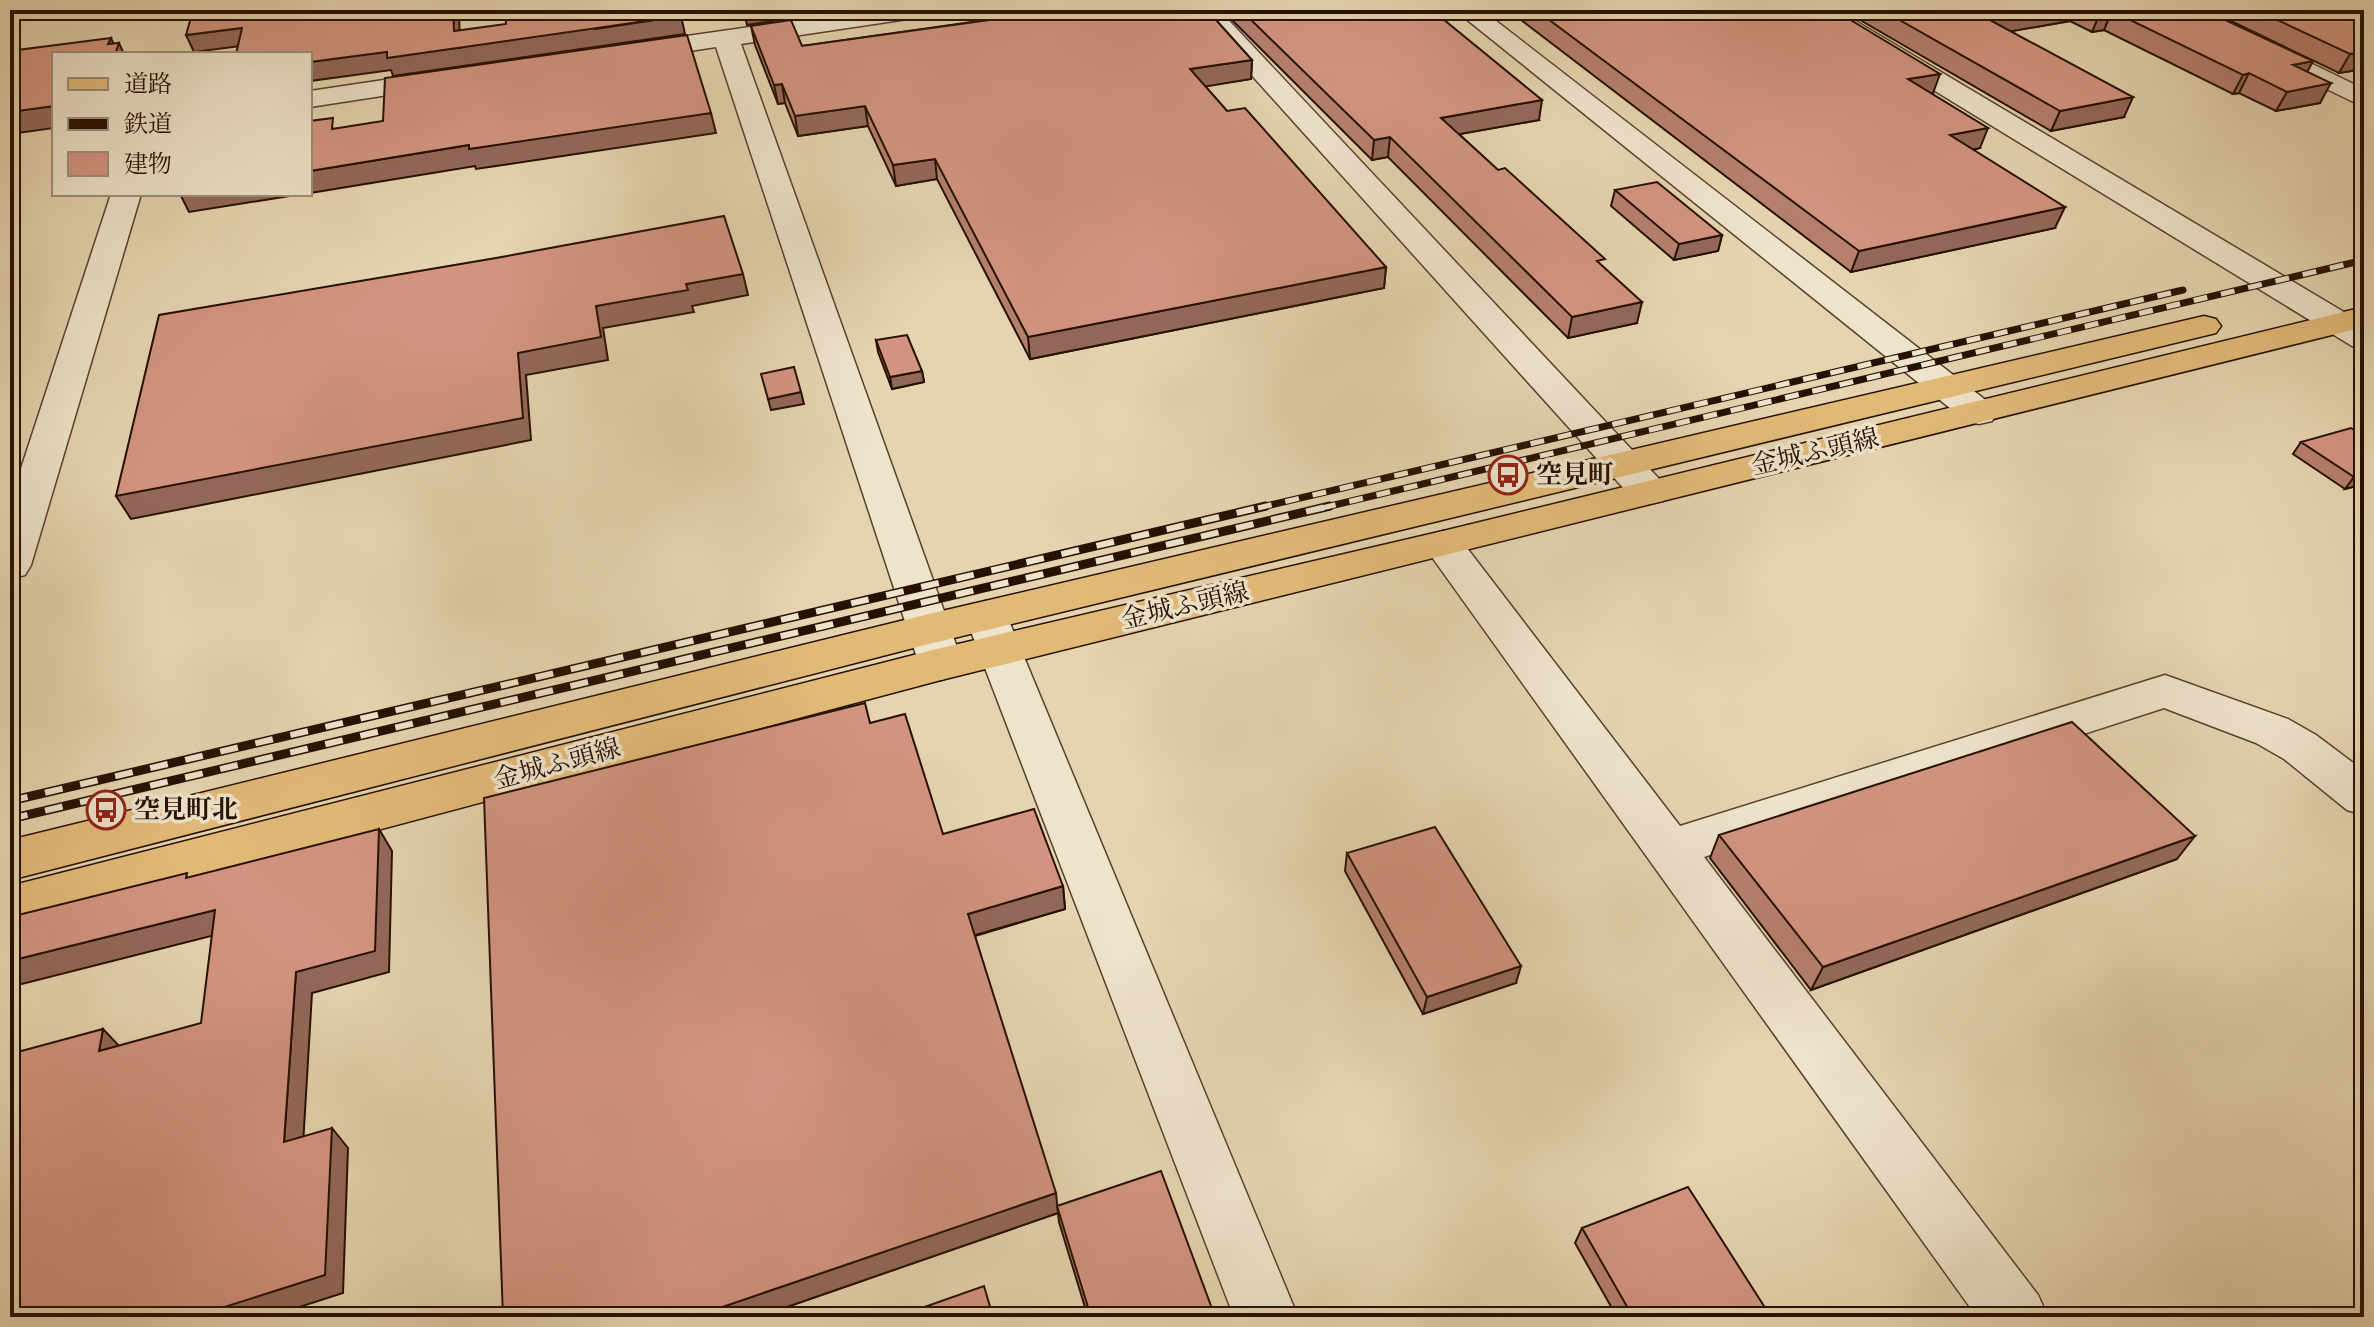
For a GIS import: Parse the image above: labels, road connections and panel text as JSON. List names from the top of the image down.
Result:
{
  "streets": {
    "main road": ["金城ふ頭線"]
  },
  "places": {
    "bus stop": ["空見町", "空見町北"]
  },
  "legend": ["道路", "鉄道", "建物"]
}
